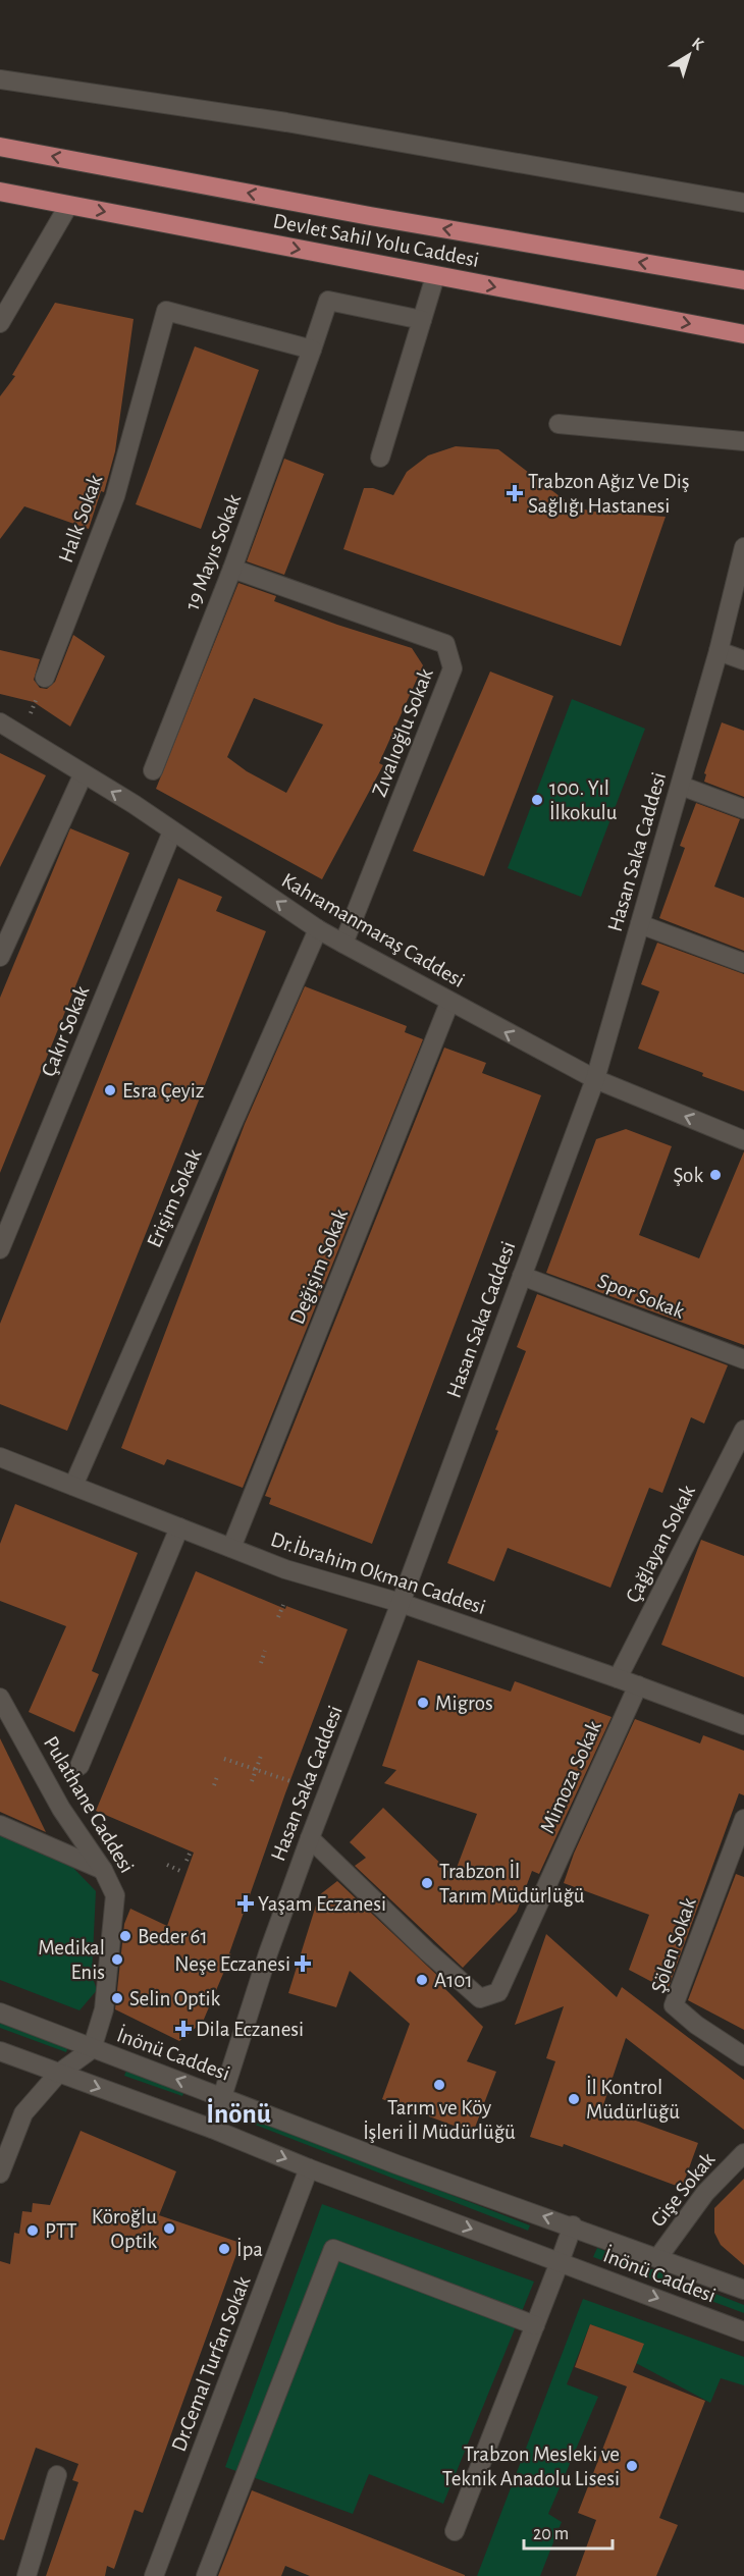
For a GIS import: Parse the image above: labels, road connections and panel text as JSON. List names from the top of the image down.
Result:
{
  "streets": {
    "main road": ["Devlet Sahil Yolu Caddesi"],
    "street": [
      "Halk Sokak",
      "19 Mayıs Sokak",
      "Zıvalıoğlu Sokak",
      "Hasan Saka Caddesi",
      "Kahramanmaraş Caddesi",
      "Çakır Sokak",
      "Erişim Sokak",
      "Değişim Sokak",
      "Spor Sokak",
      "Çağlayan Sokak",
      "Dr.İbrahim Okman Caddesi",
      "Mimoza Sokak",
      "Pulathane Caddesi",
      "Şölen Sokak",
      "İnönü Caddesi",
      "Gişe Sokak",
      "Dr.Cemal Turfan Sokak"
    ]
  },
  "crossings": [
    ["Halk Sokak", "19 Mayıs Sokak"],
    ["19 Mayıs Sokak", "Zıvalıoğlu Sokak"],
    ["Zıvalıoğlu Sokak", "Kahramanmaraş Caddesi"],
    ["Hasan Saka Caddesi", "Kahramanmaraş Caddesi"],
    ["Hasan Saka Caddesi", "Spor Sokak"],
    ["Hasan Saka Caddesi", "Dr.İbrahim Okman Caddesi"],
    ["Hasan Saka Caddesi", "Mimoza Sokak"],
    ["Hasan Saka Caddesi", "İnönü Caddesi"],
    ["Kahramanmaraş Caddesi", "Çakır Sokak"],
    ["Kahramanmaraş Caddesi", "Erişim Sokak"],
    ["Kahramanmaraş Caddesi", "Değişim Sokak"],
    ["Erişim Sokak", "Dr.İbrahim Okman Caddesi"],
    ["Değişim Sokak", "Dr.İbrahim Okman Caddesi"],
    ["Çağlayan Sokak", "Dr.İbrahim Okman Caddesi"],
    ["Dr.İbrahim Okman Caddesi", "Mimoza Sokak"],
    ["Pulathane Caddesi", "İnönü Caddesi"],
    ["İnönü Caddesi", "Gişe Sokak"],
    ["İnönü Caddesi", "Dr.Cemal Turfan Sokak"]
  ],
  "one_way": ["Kahramanmaraş Caddesi"],
  "districts": ["İnönü"],
  "places": {
    "health": [
      "Trabzon Ağız Ve Diş Sağlığı Hastanesi",
      "Yaşam Eczanesi",
      "Neşe Eczanesi",
      "Dila Eczanesi"
    ],
    "other": [
      "100. Yıl İlkokulu",
      "Esra Çeyiz",
      "Şok",
      "Migros",
      "Trabzon İl Tarım Müdürlüğü",
      "Beder 61",
      "Medikal Enis",
      "A101",
      "Selin Optik",
      "Tarım ve Köy İşleri İl Müdürlüğü",
      "İl Kontrol Müdürlüğü",
      "Köroğlu Optik",
      "PTT",
      "İpa",
      "Trabzon Mesleki ve Teknik Anadolu Lisesi"
    ]
  },
  "scale_bar": "20 m",
  "north": "top right"
}
